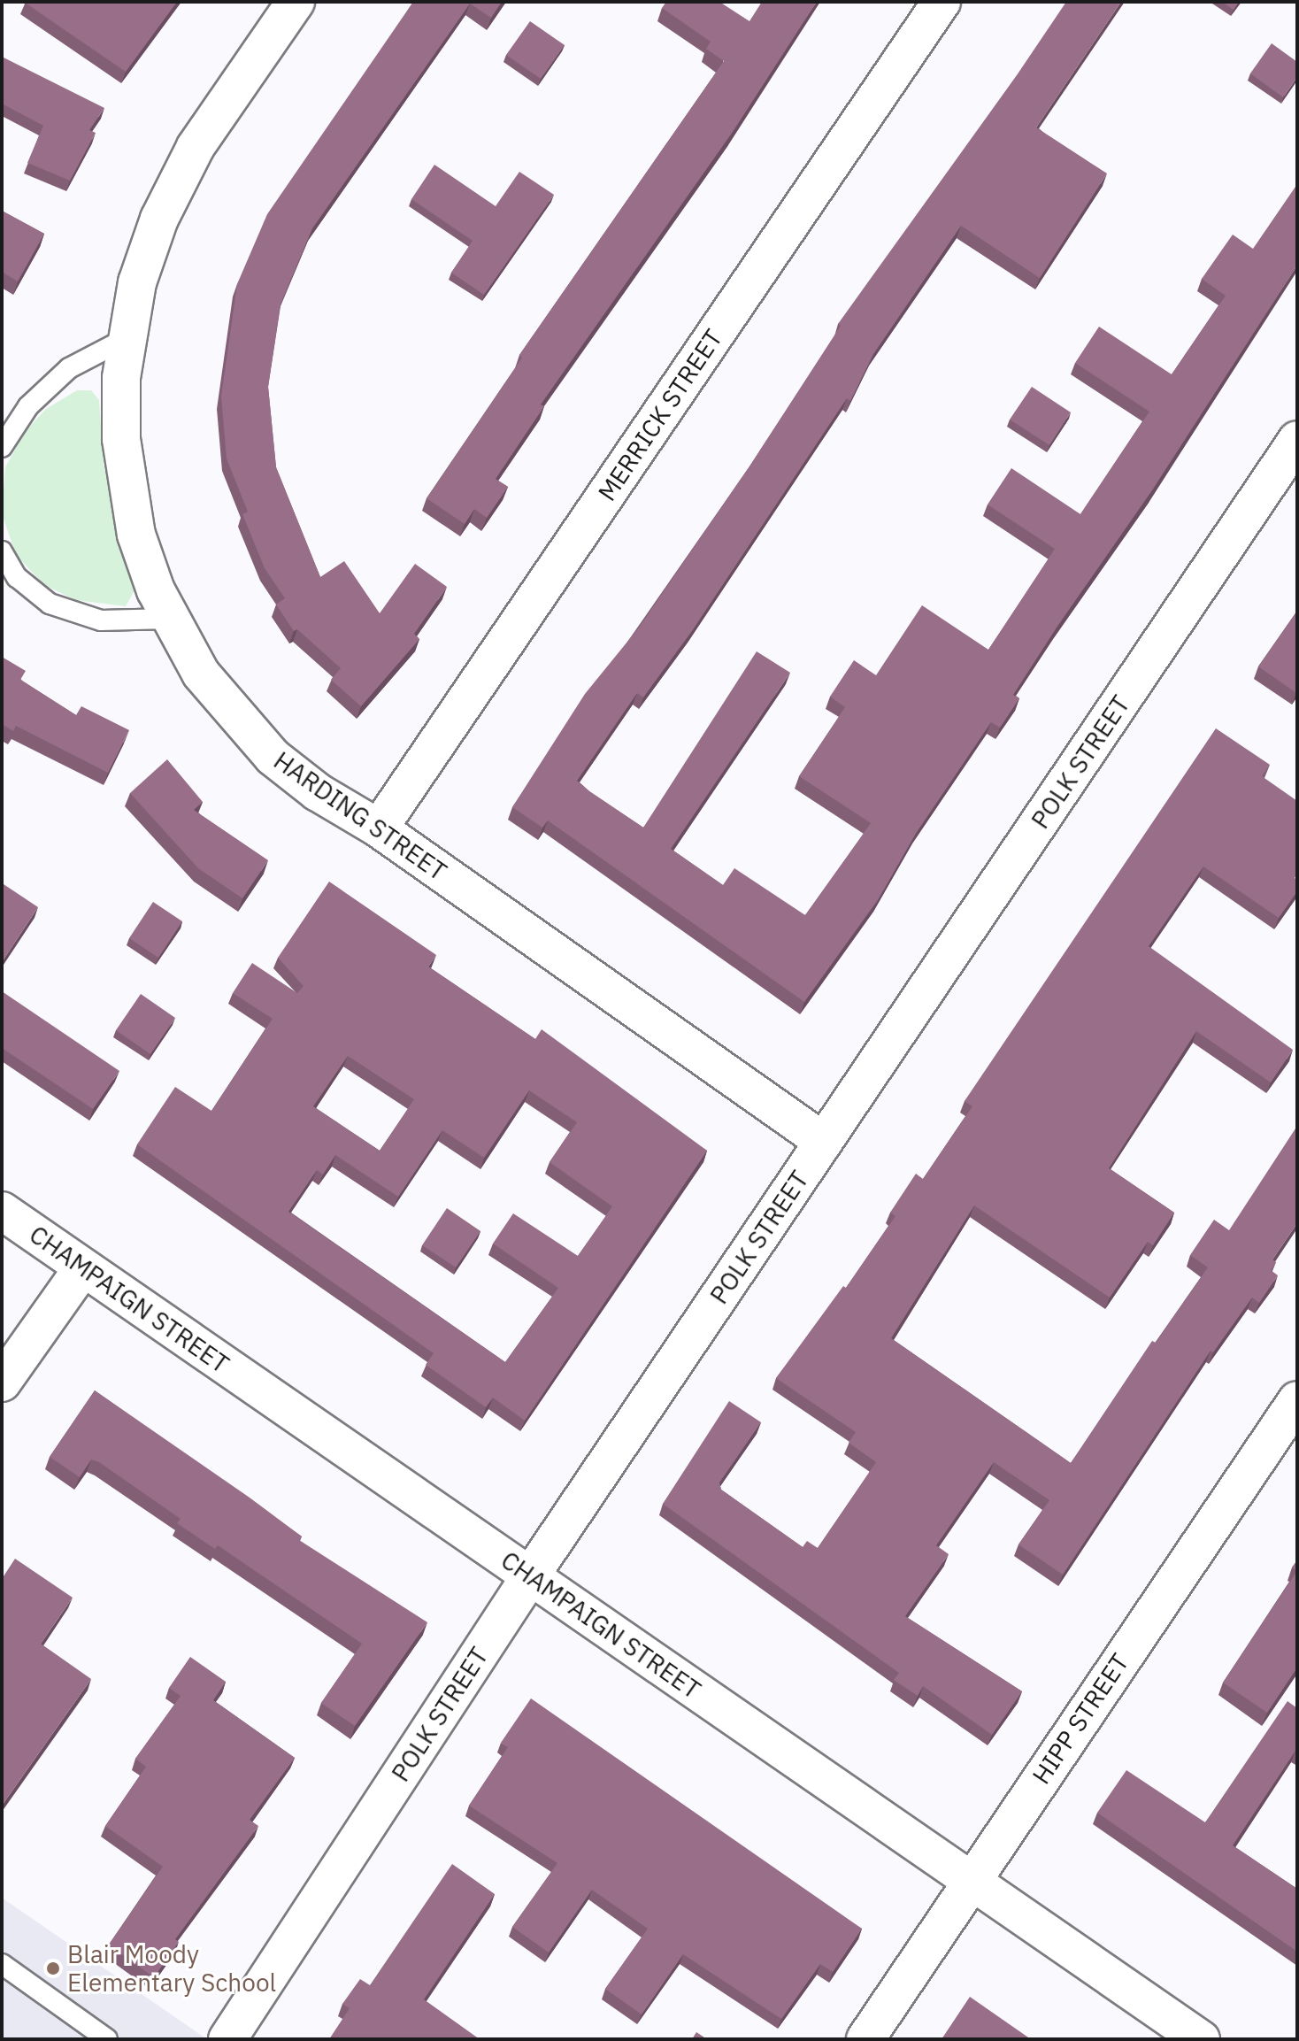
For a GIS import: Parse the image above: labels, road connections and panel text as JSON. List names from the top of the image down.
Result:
{
  "streets": {
    "street": [
      "MERRICK STREET",
      "POLK STREET",
      "HARDING STREET",
      "CHAMPAIGN STREET",
      "HIPP STREET"
    ]
  },
  "crossings": [
    ["MERRICK STREET", "HARDING STREET"],
    ["POLK STREET", "HARDING STREET"],
    ["POLK STREET", "CHAMPAIGN STREET"],
    ["CHAMPAIGN STREET", "HIPP STREET"]
  ],
  "places": ["Blair Moody Elementary School"]
}
